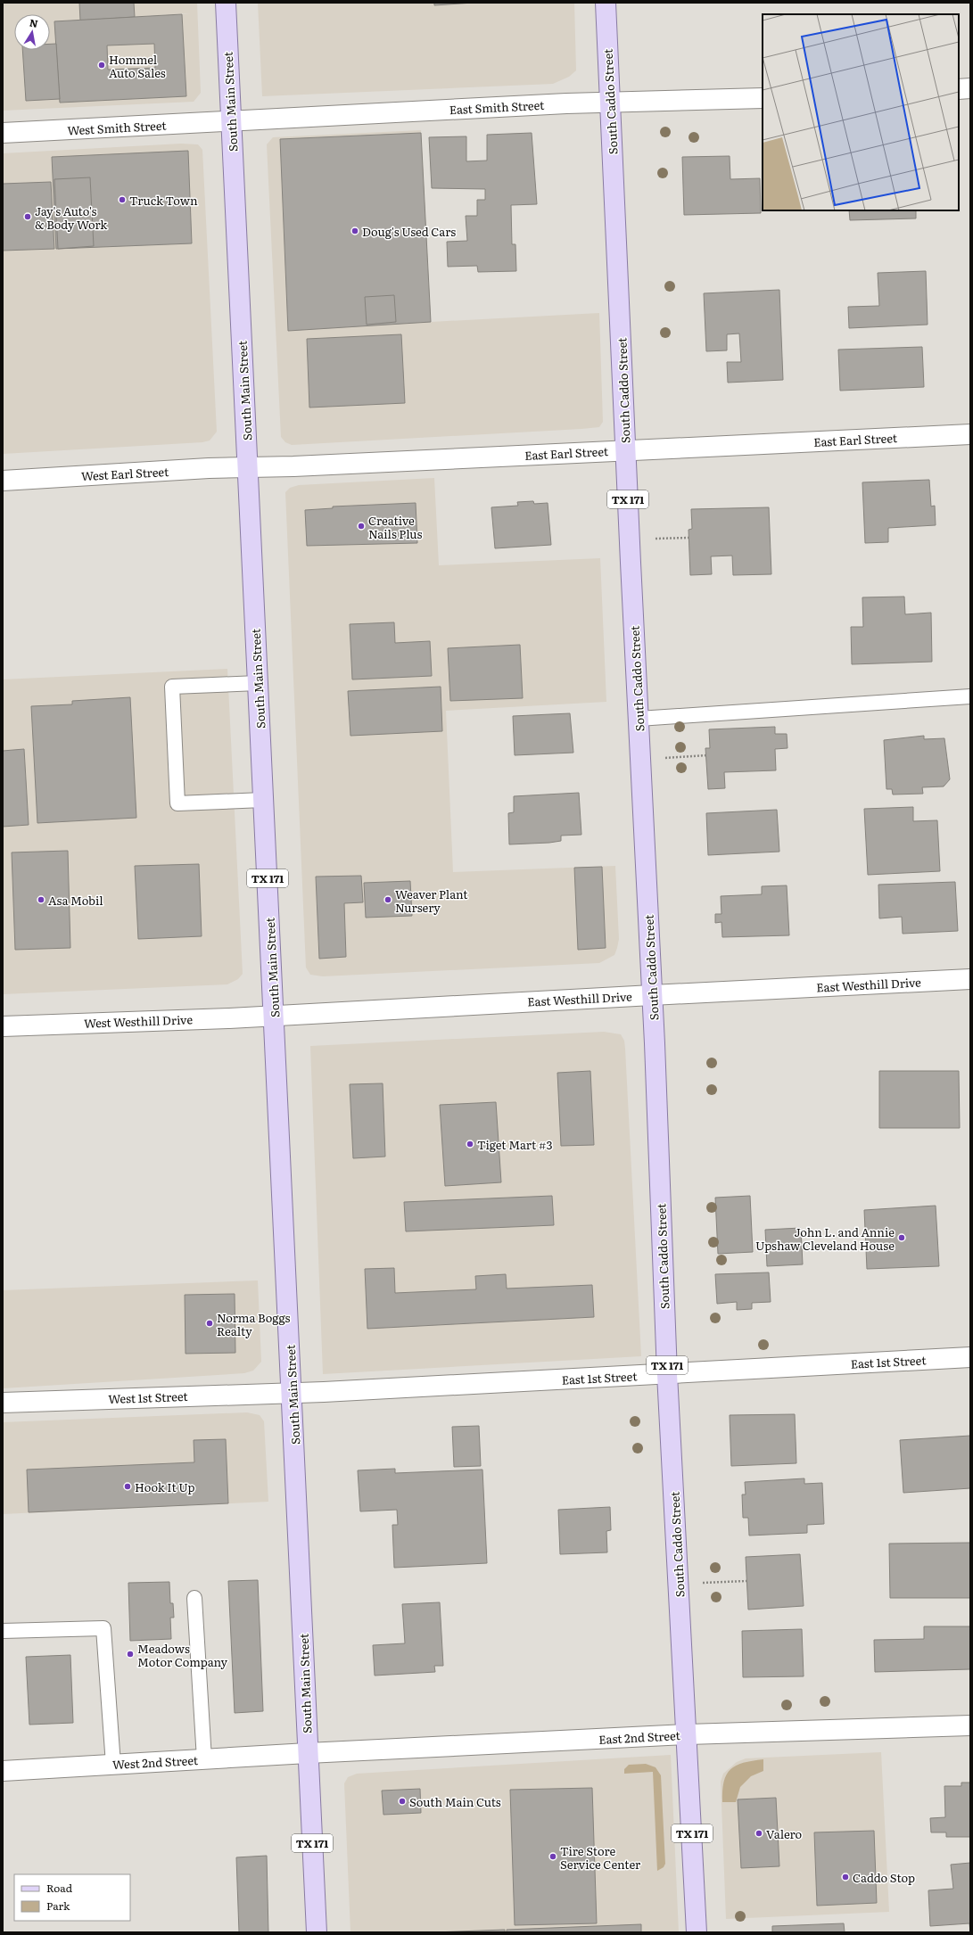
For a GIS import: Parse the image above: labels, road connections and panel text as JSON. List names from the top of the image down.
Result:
{
  "streets": {
    "main road": ["South Main Street", "South Caddo Street", "TX 171"],
    "street": [
      "East Smith Street",
      "West Smith Street",
      "East Earl Street",
      "West Earl Street",
      "East Westhill Drive",
      "West Westhill Drive",
      "East 1st Street",
      "West 1st Street",
      "East 2nd Street",
      "West 2nd Street"
    ]
  },
  "crossings": [
    ["South Main Street", "East Smith Street"],
    ["South Main Street", "West Smith Street"],
    ["South Main Street", "East Earl Street"],
    ["South Main Street", "West Earl Street"],
    ["South Main Street", "East Westhill Drive"],
    ["South Main Street", "West Westhill Drive"],
    ["South Main Street", "East 1st Street"],
    ["South Main Street", "West 1st Street"],
    ["South Main Street", "East 2nd Street"],
    ["South Main Street", "West 2nd Street"],
    ["South Caddo Street", "East Smith Street"],
    ["South Caddo Street", "East Earl Street"],
    ["South Caddo Street", "East Westhill Drive"],
    ["South Caddo Street", "East 1st Street"],
    ["South Caddo Street", "East 2nd Street"],
    ["East Smith Street", "West Smith Street"],
    ["East Earl Street", "West Earl Street"],
    ["East Westhill Drive", "West Westhill Drive"],
    ["East 1st Street", "West 1st Street"],
    ["East 2nd Street", "West 2nd Street"]
  ],
  "places": [
    "Hommel Auto Sales",
    "Truck Town",
    "Jay's Auto's & Body Work",
    "Doug's Used Cars",
    "Creative Nails Plus",
    "Asa Mobil",
    "Weaver Plant Nursery",
    "Tiget Mart #3",
    "John L. and Annie Upshaw Cleveland House",
    "Norma Boggs Realty",
    "Hook It Up",
    "Meadows Motor Company",
    "South Main Cuts",
    "Valero",
    "Tire Store Service Center",
    "Caddo Stop"
  ],
  "legend": ["Road", "Park"],
  "north": "top"
}
